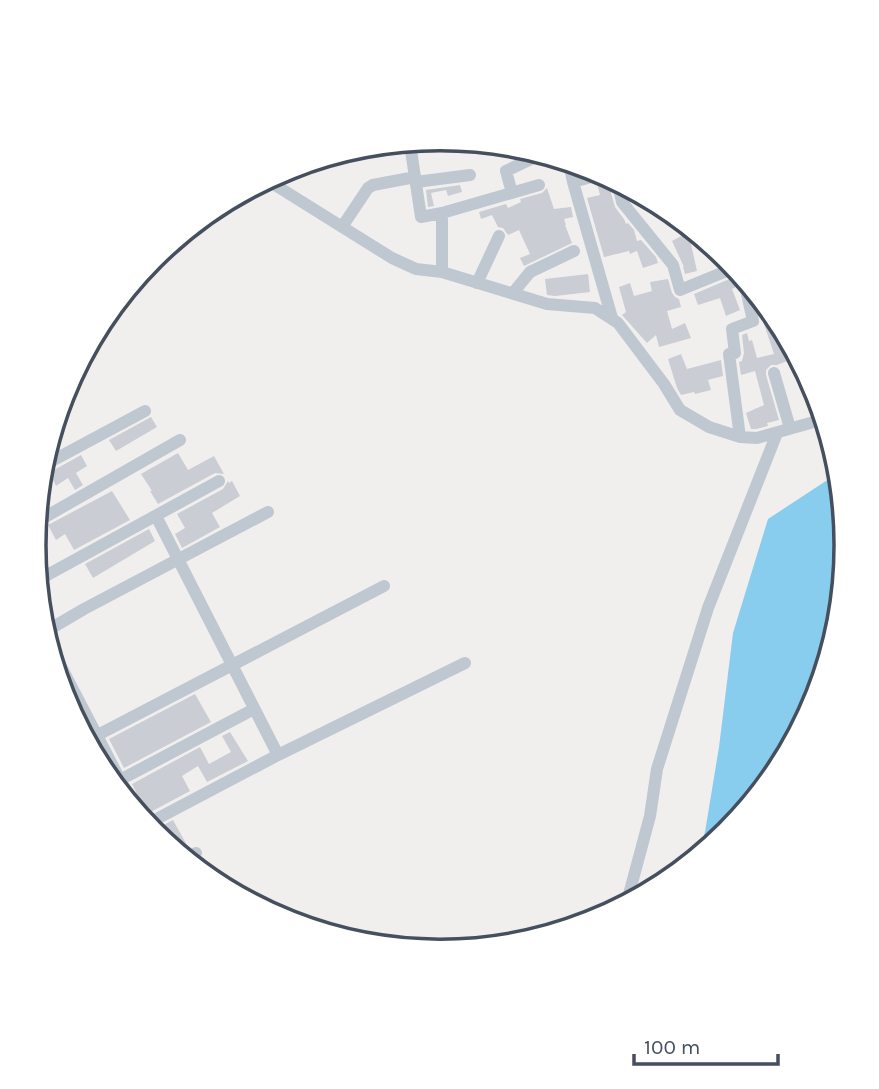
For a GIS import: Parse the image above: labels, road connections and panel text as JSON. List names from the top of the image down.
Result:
{
  "scale_bar": "100 m"
}
